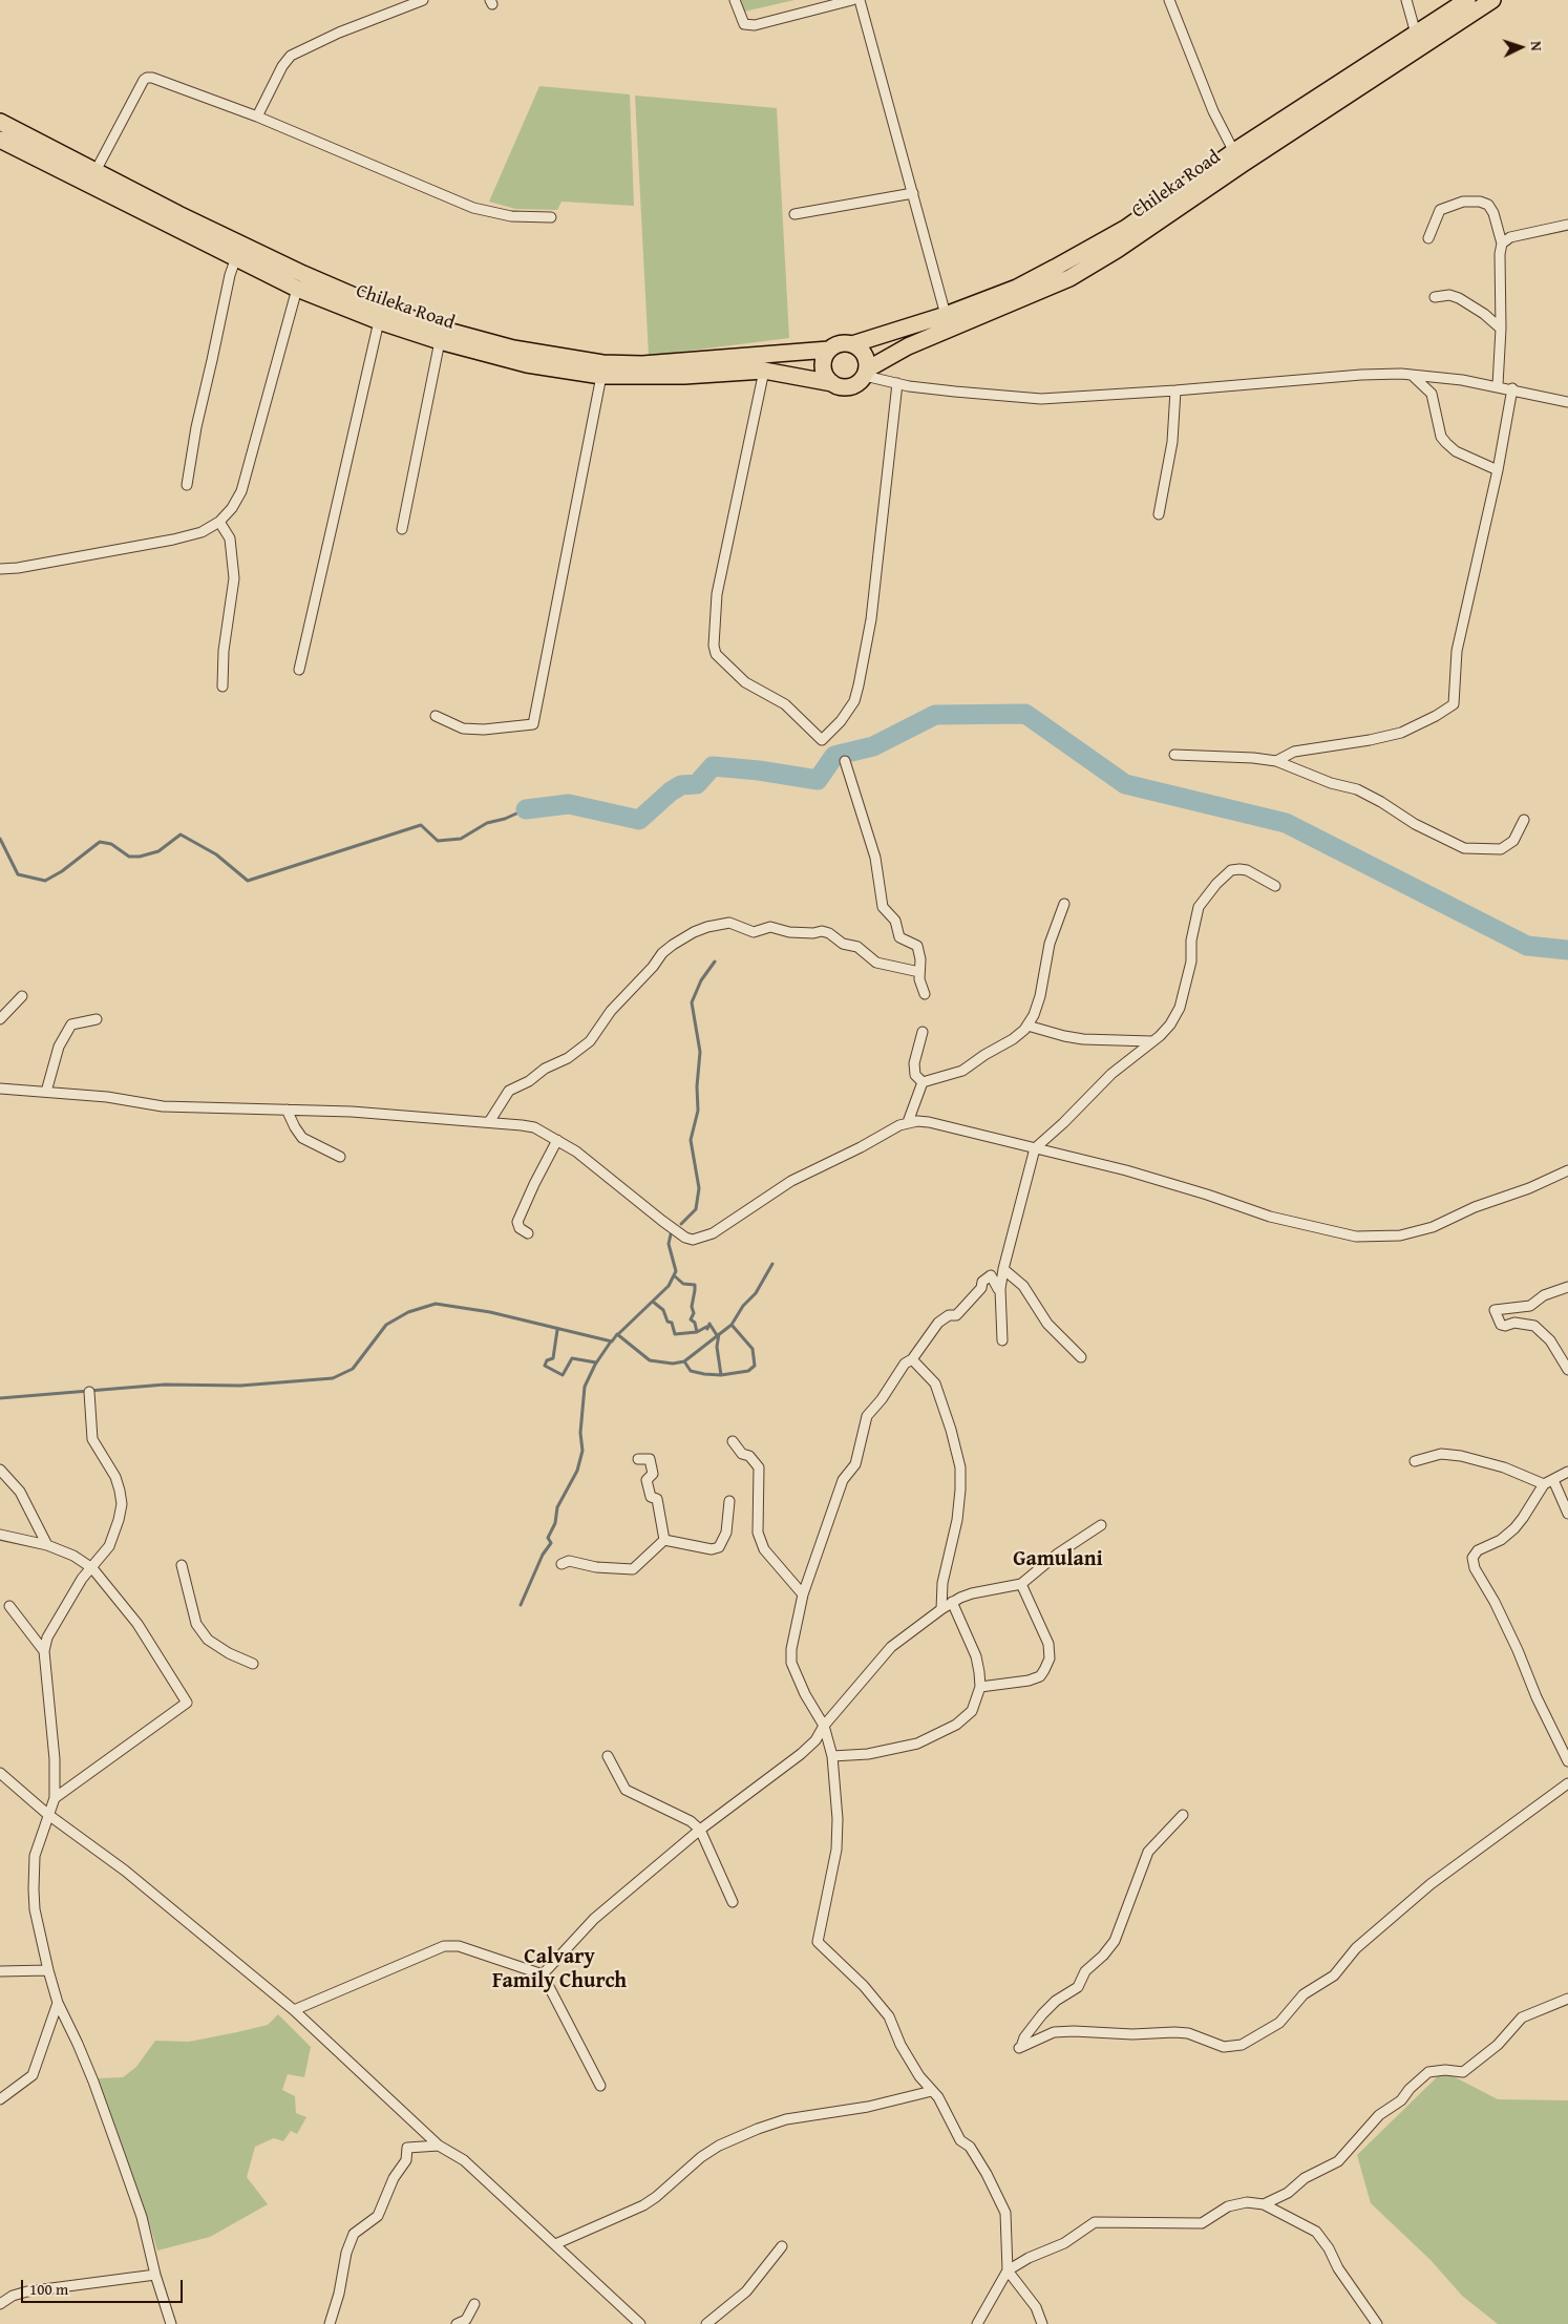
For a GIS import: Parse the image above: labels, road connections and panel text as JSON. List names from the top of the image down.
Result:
{
  "streets": {
    "highway": ["Chileka Road"]
  },
  "districts": ["Gamulani", "Calvary Family Church"],
  "scale_bar": "100 m",
  "north": "right"
}
